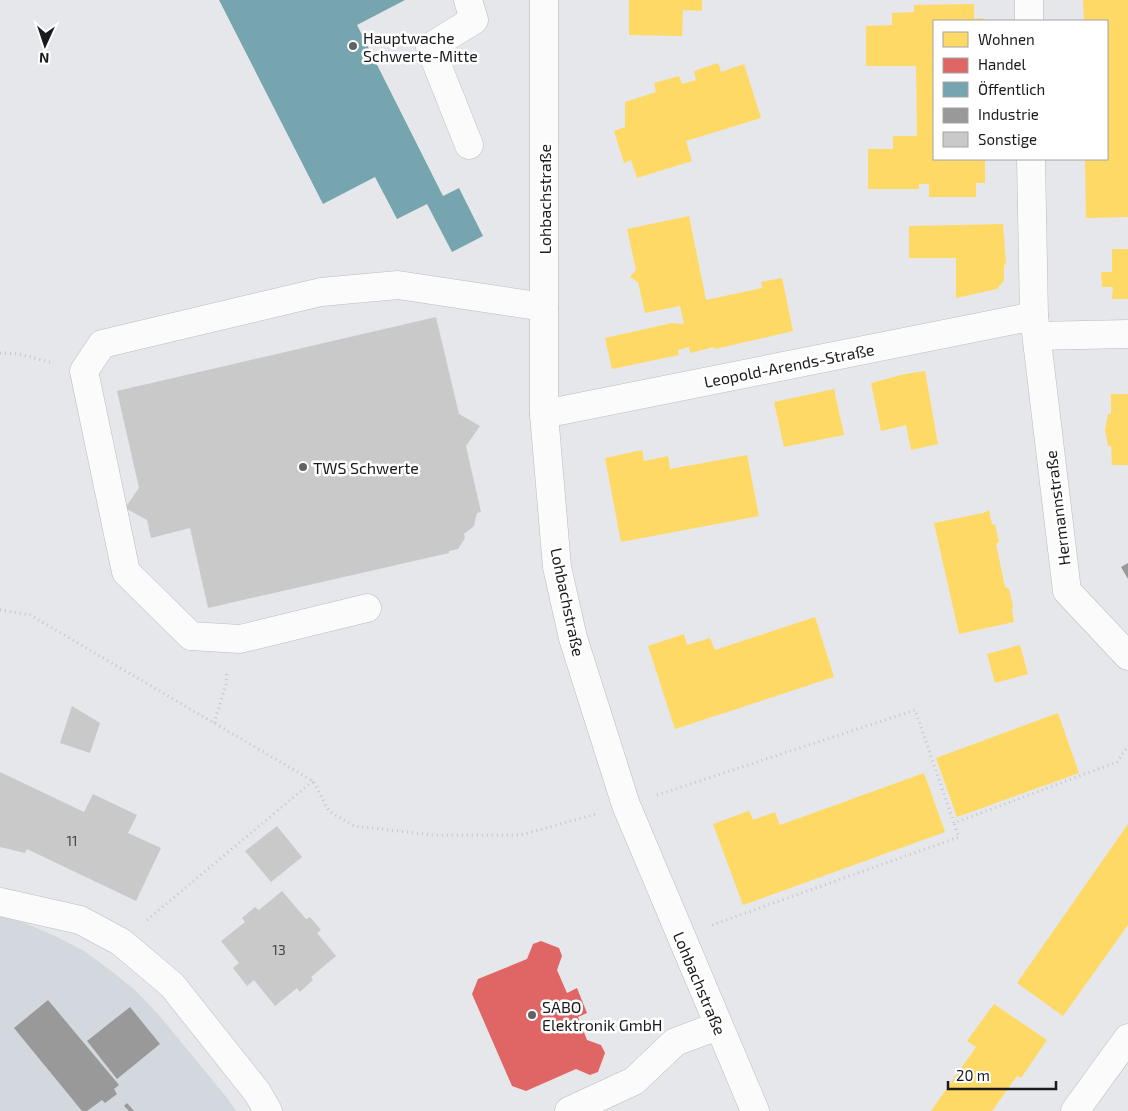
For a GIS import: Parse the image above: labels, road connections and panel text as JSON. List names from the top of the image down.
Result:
{
  "streets": {
    "street": ["Lohbachstraße", "Leopold-Arends-Straße", "Hermannstraße"]
  },
  "crossings": [
    ["Lohbachstraße", "Leopold-Arends-Straße"],
    ["Leopold-Arends-Straße", "Hermannstraße"]
  ],
  "places": ["Hauptwache Schwerte-Mitte", "TWS Schwerte", "SABO Elektronik GmbH"],
  "house_numbers": ["11", "13"],
  "legend": [
    "Wohnen",
    "Handel",
    "Öffentlich",
    "Industrie",
    "Sonstige"
  ],
  "scale_bar": "20 m",
  "north": "bottom"
}
